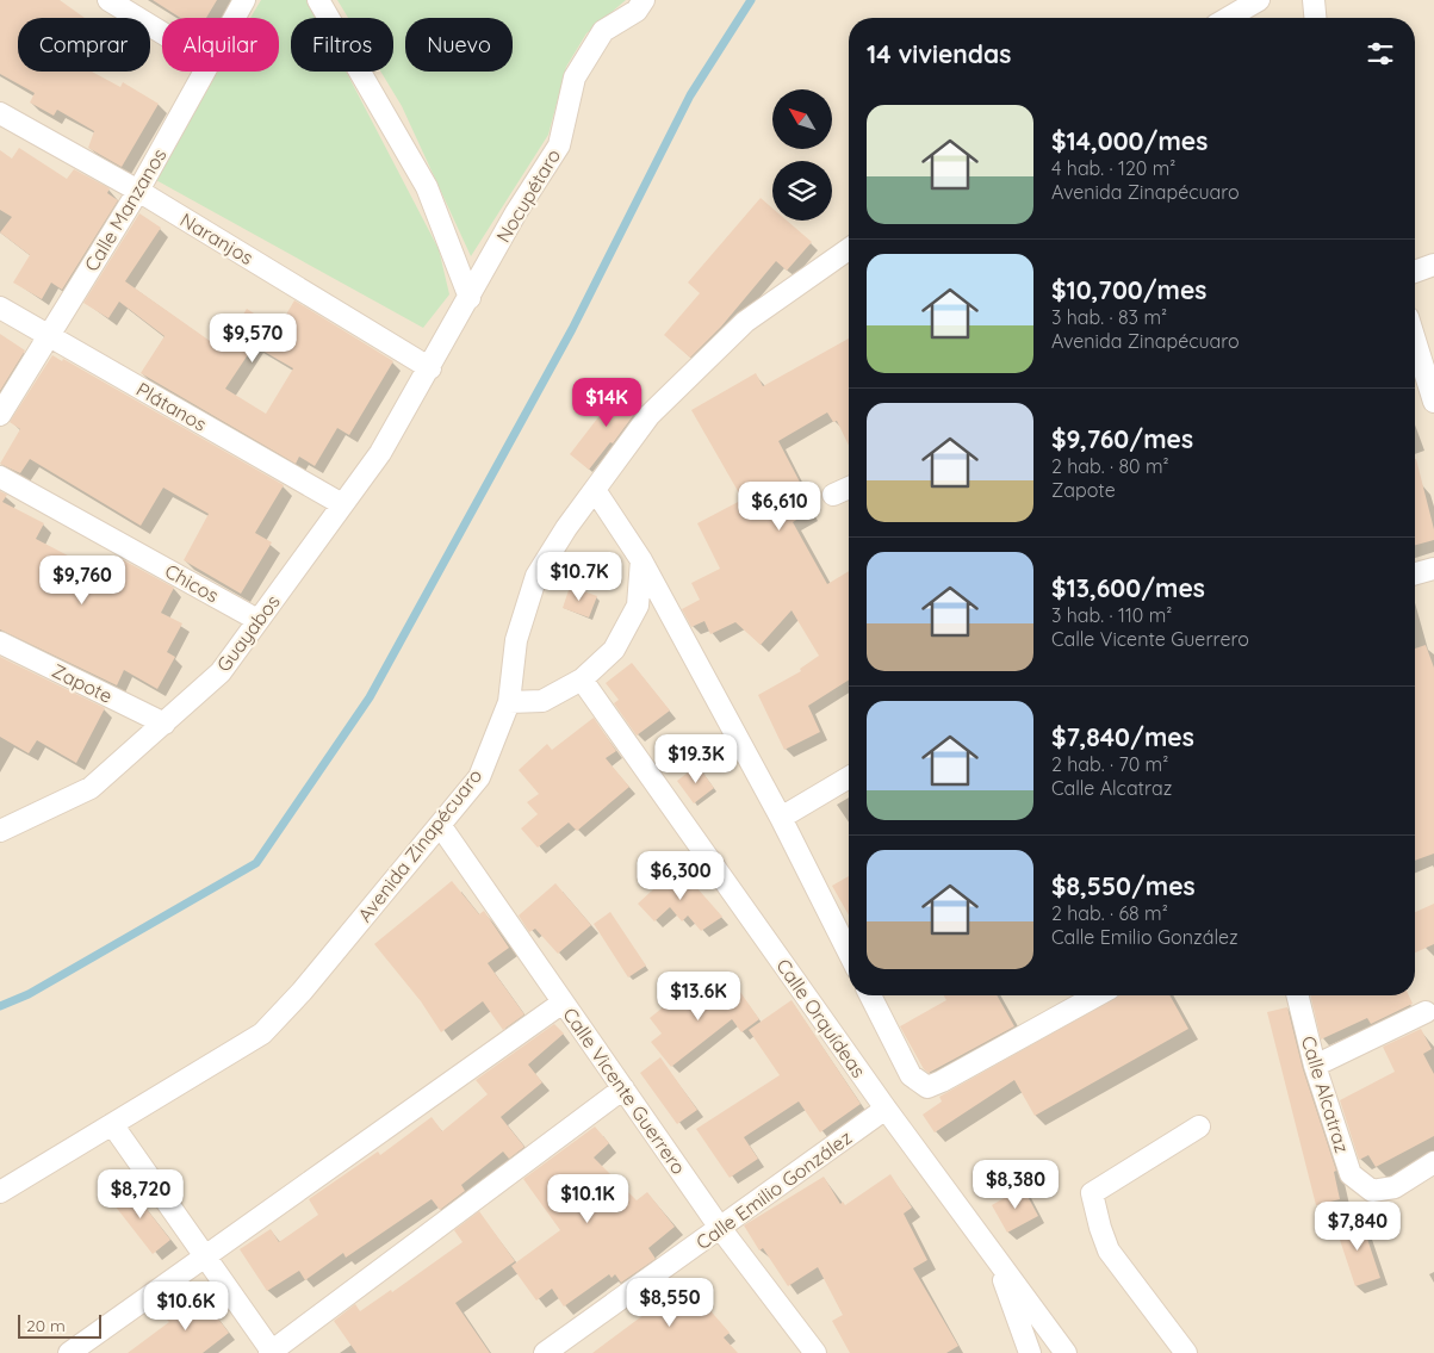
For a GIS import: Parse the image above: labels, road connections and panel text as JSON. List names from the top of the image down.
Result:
{
  "streets": {
    "street": [
      "Nocupétaro",
      "Calle Manzanos",
      "Naranjos",
      "Plátanos",
      "Chicos",
      "Guayabos",
      "Zapote",
      "Avenida Zinapécuaro",
      "Calle Orquídeas",
      "Calle Vicente Guerrero",
      "Calle Alcatraz",
      "Calle Emilio González"
    ]
  },
  "crossings": [
    ["Nocupétaro", "Naranjos"],
    ["Nocupétaro", "Guayabos"],
    ["Calle Manzanos", "Naranjos"],
    ["Calle Manzanos", "Plátanos"],
    ["Naranjos", "Guayabos"],
    ["Plátanos", "Guayabos"],
    ["Chicos", "Guayabos"],
    ["Guayabos", "Zapote"],
    ["Avenida Zinapécuaro", "Calle Vicente Guerrero"],
    ["Calle Orquídeas", "Calle Emilio González"],
    ["Calle Vicente Guerrero", "Calle Emilio González"]
  ],
  "scale_bar": "20 m",
  "north": "top left",
  "page": {
    "chip": [
      "Comprar",
      "Alquilar",
      "Filtros",
      "Nuevo"
    ],
    "heading": "14 viviendas",
    "list": [
      {
        "name": "$14,000/mes",
        "note": "4 hab. · 120 m² · Avenida Zinapécuaro"
      },
      {
        "name": "$10,700/mes",
        "note": "3 hab. · 83 m² · Avenida Zinapécuaro"
      },
      {
        "name": "$9,760/mes",
        "note": "2 hab. · 80 m² · Zapote"
      },
      {
        "name": "$13,600/mes",
        "note": "3 hab. · 110 m² · Calle Vicente Guerrero"
      },
      {
        "name": "$7,840/mes",
        "note": "2 hab. · 70 m² · Calle Alcatraz"
      },
      {
        "name": "$8,550/mes",
        "note": "2 hab. · 68 m² · Calle Emilio González"
      }
    ],
    "price": [
      "$9,570",
      "$14K",
      "$6,610",
      "$10.7K",
      "$9,760",
      "$19.3K",
      "$6,300",
      "$13.6K",
      "$8,380",
      "$8,720",
      "$10.1K",
      "$7,840",
      "$8,550",
      "$10.6K"
    ],
    "scale": "20 m"
  }
}
